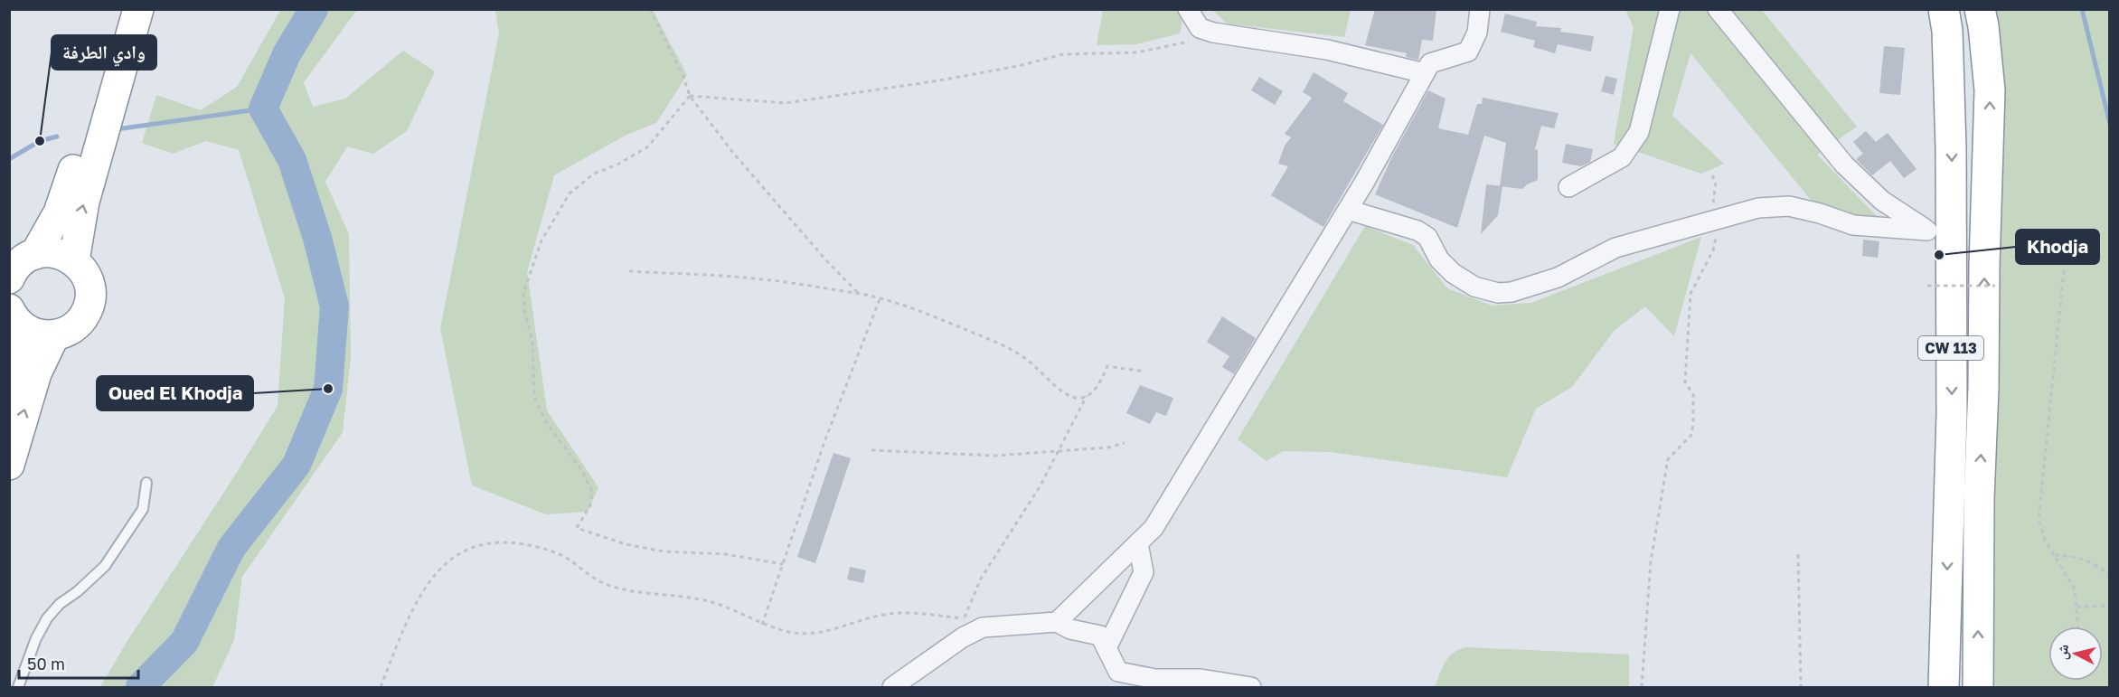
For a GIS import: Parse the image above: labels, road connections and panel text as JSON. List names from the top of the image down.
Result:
{
  "streets": {
    "highway": ["CW 113"]
  },
  "places": ["وادي الطرفة", "Khodja", "Oued El Khodja"],
  "scale_bar": "50 m",
  "north": "left"
}
